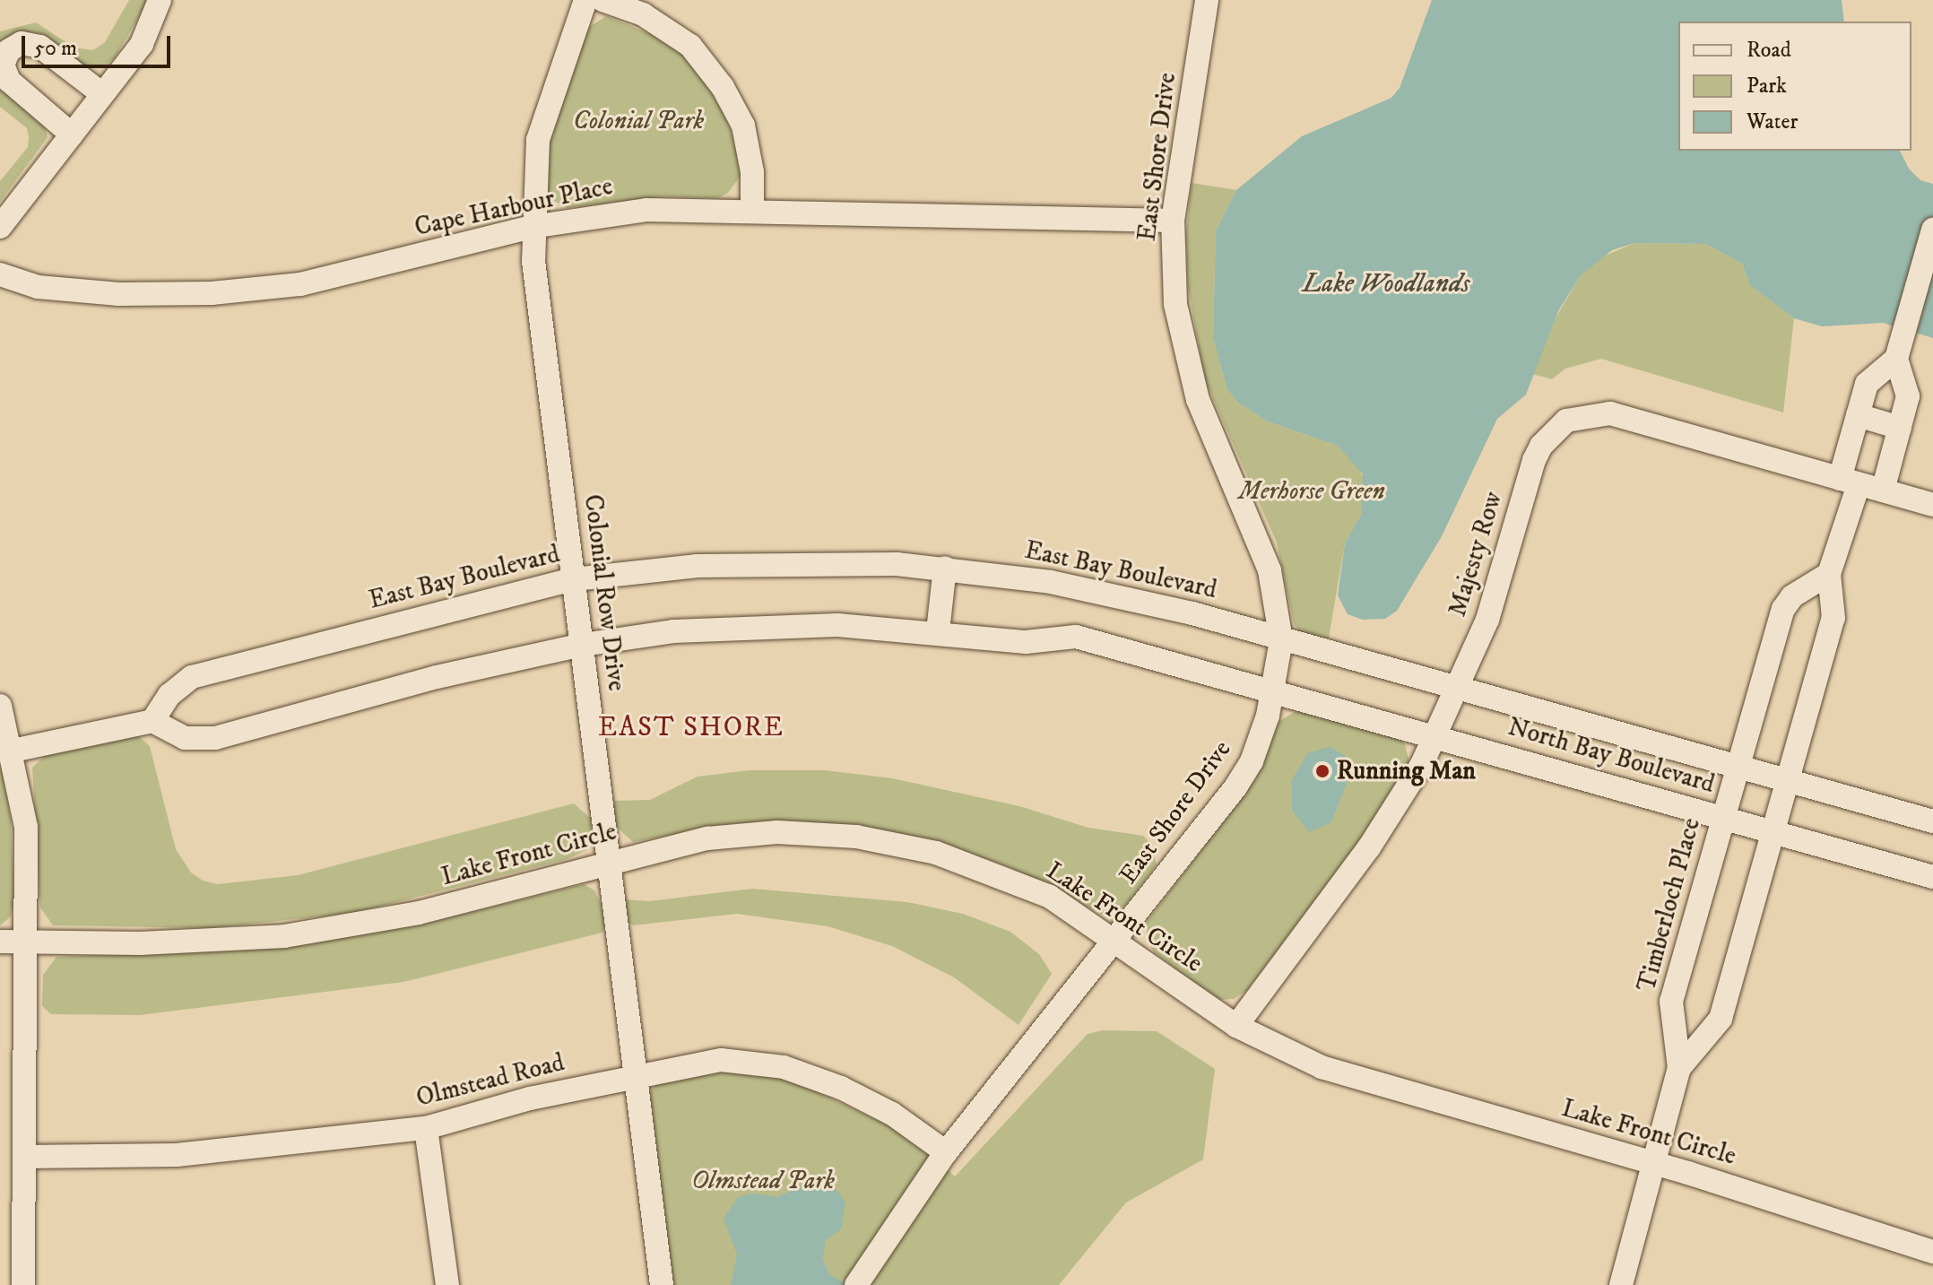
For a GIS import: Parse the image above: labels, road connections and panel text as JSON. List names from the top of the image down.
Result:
{
  "streets": {
    "street": [
      "East Shore Drive",
      "Cape Harbour Place",
      "Majesty Row",
      "East Bay Boulevard",
      "Colonial Row Drive",
      "North Bay Boulevard",
      "Lake Front Circle",
      "Timberloch Place",
      "Olmstead Road"
    ]
  },
  "crossings": [
    ["East Shore Drive", "Cape Harbour Place"],
    ["East Shore Drive", "East Bay Boulevard"],
    ["East Shore Drive", "North Bay Boulevard"],
    ["East Shore Drive", "Lake Front Circle"],
    ["East Shore Drive", "Olmstead Road"],
    ["Cape Harbour Place", "Colonial Row Drive"],
    ["Majesty Row", "North Bay Boulevard"],
    ["Majesty Row", "Lake Front Circle"],
    ["Majesty Row", "Timberloch Place"],
    ["East Bay Boulevard", "Colonial Row Drive"],
    ["East Bay Boulevard", "North Bay Boulevard"],
    ["Colonial Row Drive", "Lake Front Circle"],
    ["Colonial Row Drive", "Olmstead Road"],
    ["North Bay Boulevard", "Timberloch Place"],
    ["Lake Front Circle", "Timberloch Place"]
  ],
  "districts": ["EAST SHORE"],
  "water": ["Lake Woodlands"],
  "parks": ["Colonial Park", "Merhorse Green", "Olmstead Park"],
  "places": ["Running Man"],
  "legend": ["Road", "Park", "Water"],
  "scale_bar": "50 m"
}
